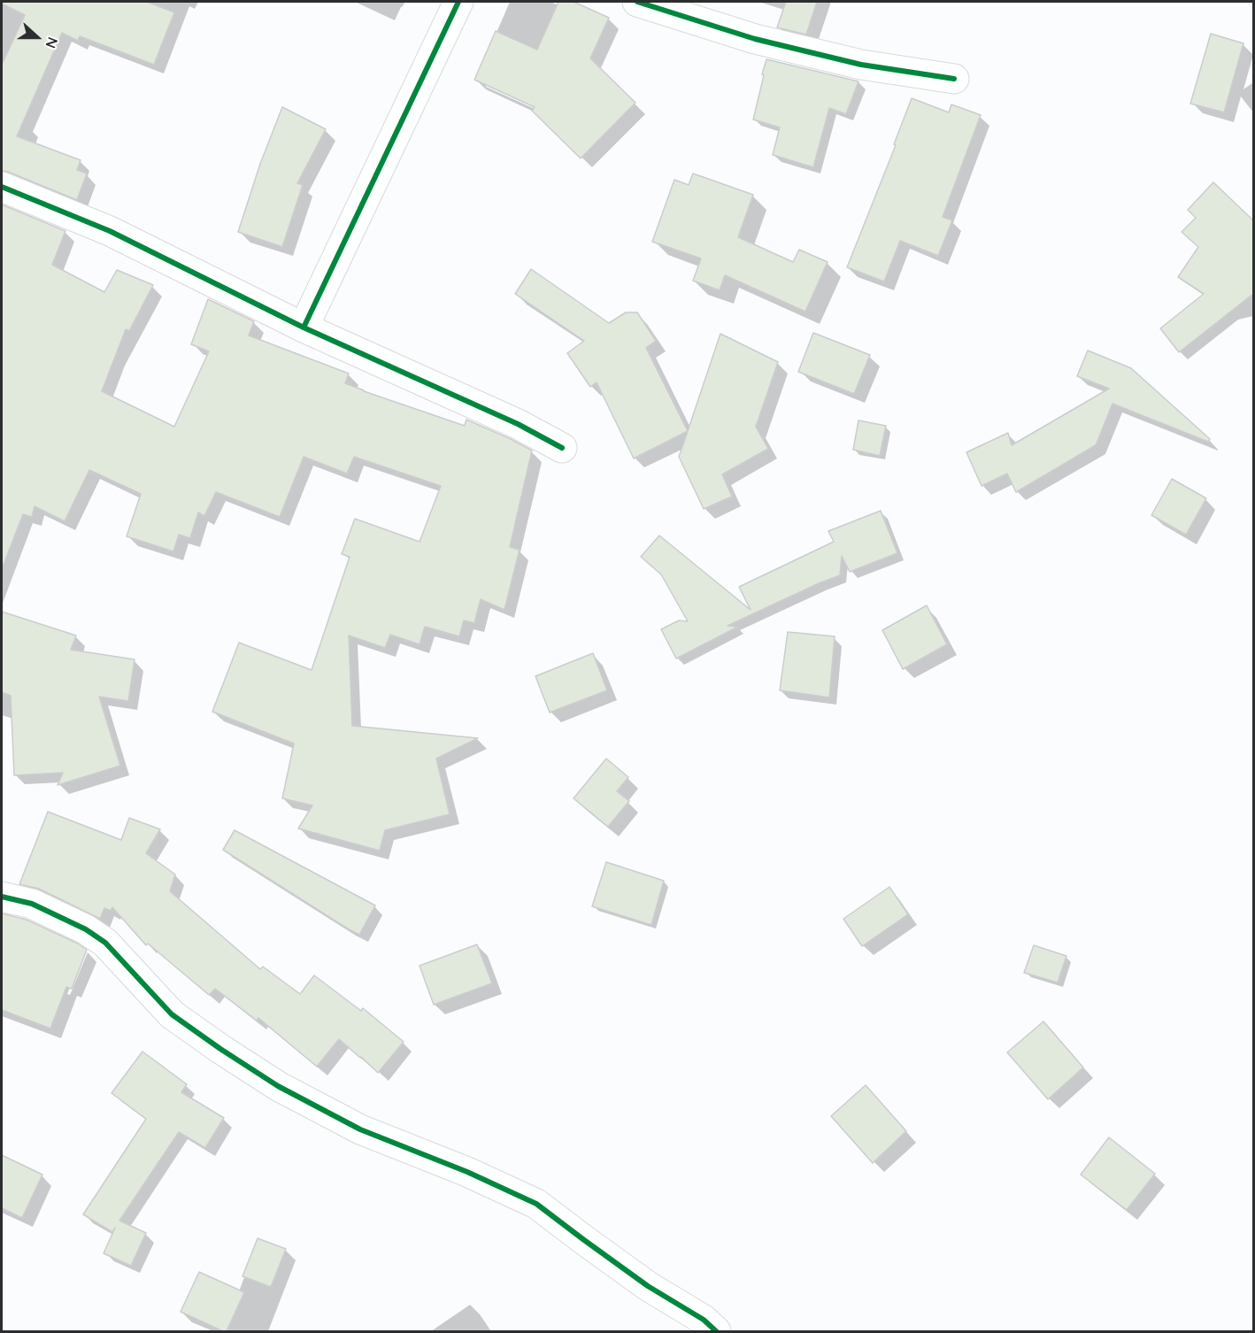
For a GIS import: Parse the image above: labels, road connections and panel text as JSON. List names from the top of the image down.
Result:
{
  "north": "right"
}
